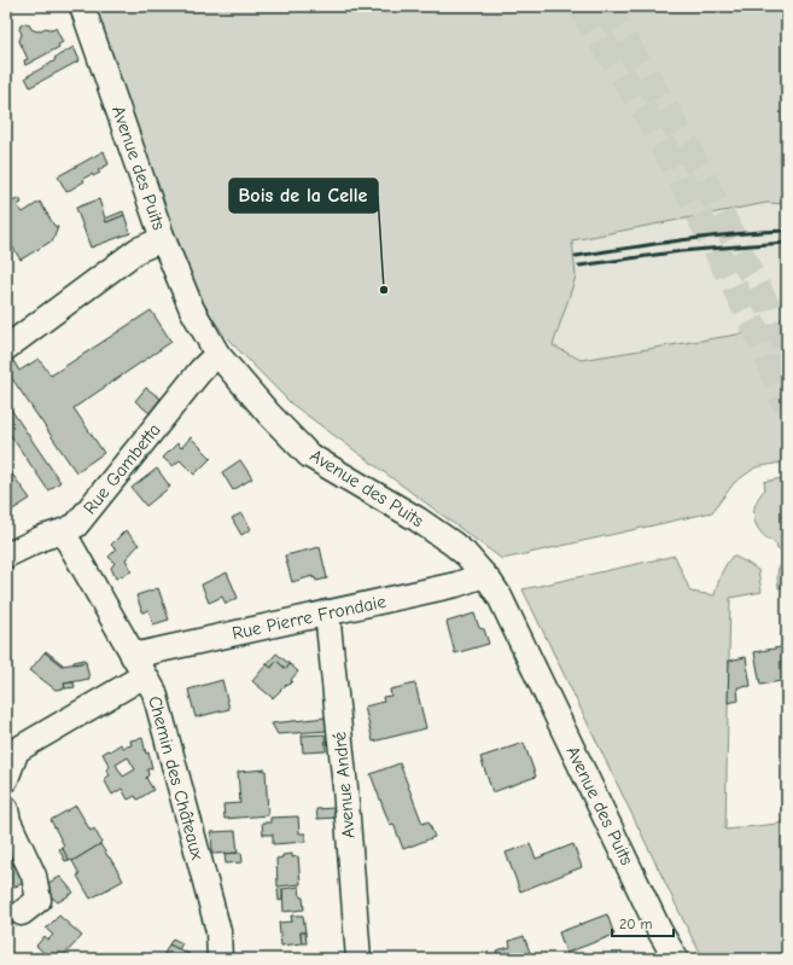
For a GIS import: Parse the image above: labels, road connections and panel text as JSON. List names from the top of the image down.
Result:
{
  "streets": {
    "street": [
      "Avenue des Puits",
      "Rue Gambetta",
      "Rue Pierre Frondaie",
      "Chemin des Châteaux",
      "Avenue André"
    ]
  },
  "crossings": [
    ["Avenue des Puits", "Rue Gambetta"],
    ["Avenue des Puits", "Rue Pierre Frondaie"],
    ["Rue Gambetta", "Chemin des Châteaux"],
    ["Rue Pierre Frondaie", "Chemin des Châteaux"],
    ["Rue Pierre Frondaie", "Avenue André"]
  ],
  "places": ["Bois de la Celle"],
  "scale_bar": "20 m"
}
